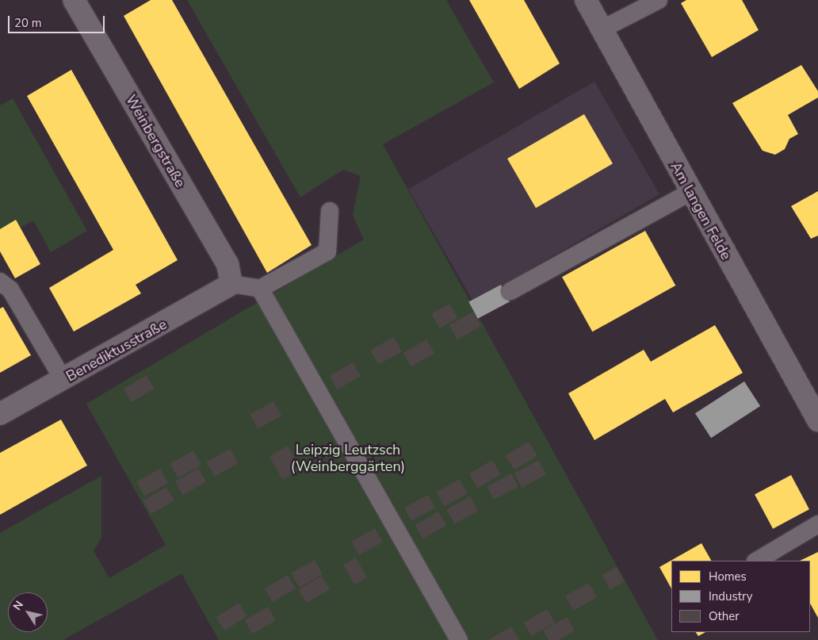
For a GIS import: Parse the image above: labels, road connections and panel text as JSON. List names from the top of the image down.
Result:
{
  "streets": {
    "street": ["Weinbergstraße", "Am langen Felde", "Benediktusstraße"]
  },
  "crossings": [
    ["Weinbergstraße", "Benediktusstraße"]
  ],
  "parks": ["Leipzig Leutzsch (Weinberggärten)"],
  "legend": ["Homes", "Industry", "Other"],
  "scale_bar": "20 m",
  "north": "top left"
}
